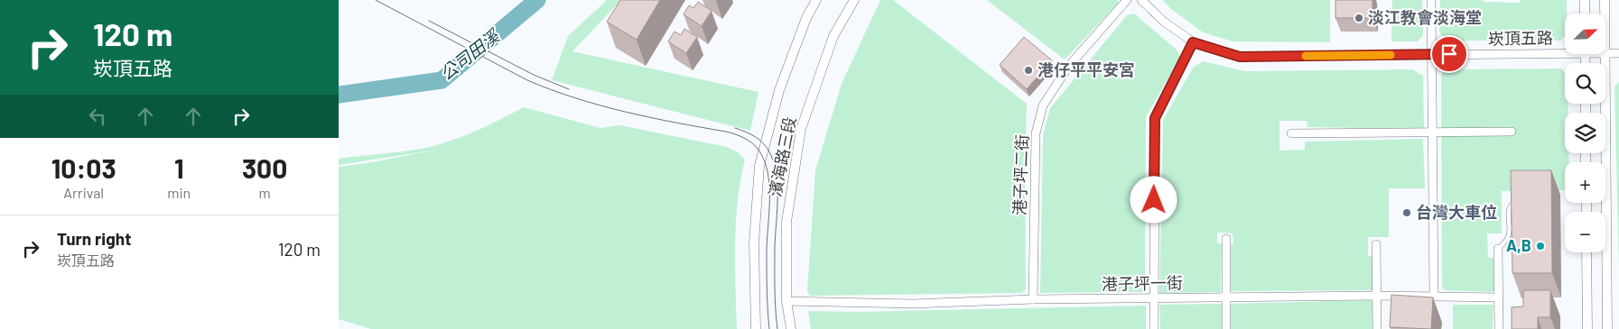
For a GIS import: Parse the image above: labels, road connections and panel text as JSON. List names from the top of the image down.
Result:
{
  "streets": {
    "street": [
      "崁頂五路",
      "濱海路三段",
      "港子坪二街",
      "港子坪一街"
    ]
  },
  "crossings": [
    ["濱海路三段", "港子坪一街"],
    ["港子坪二街", "港子坪一街"]
  ],
  "water": ["公司田溪"],
  "places": [
    "淡江教會淡海堂",
    "港仔平平安宮",
    "台灣大車位",
    "A,B"
  ],
  "north": "top right",
  "page": {
    "turn": ["120 m", "崁頂五路"],
    "map_buttons": ["+", "−"],
    "eta": [
      "10:03",
      "Arrival",
      "1",
      "min",
      "300",
      "m"
    ],
    "list": [
      {
        "name": "Turn right",
        "note": "崁頂五路",
        "value": "120 m"
      }
    ]
  }
}
